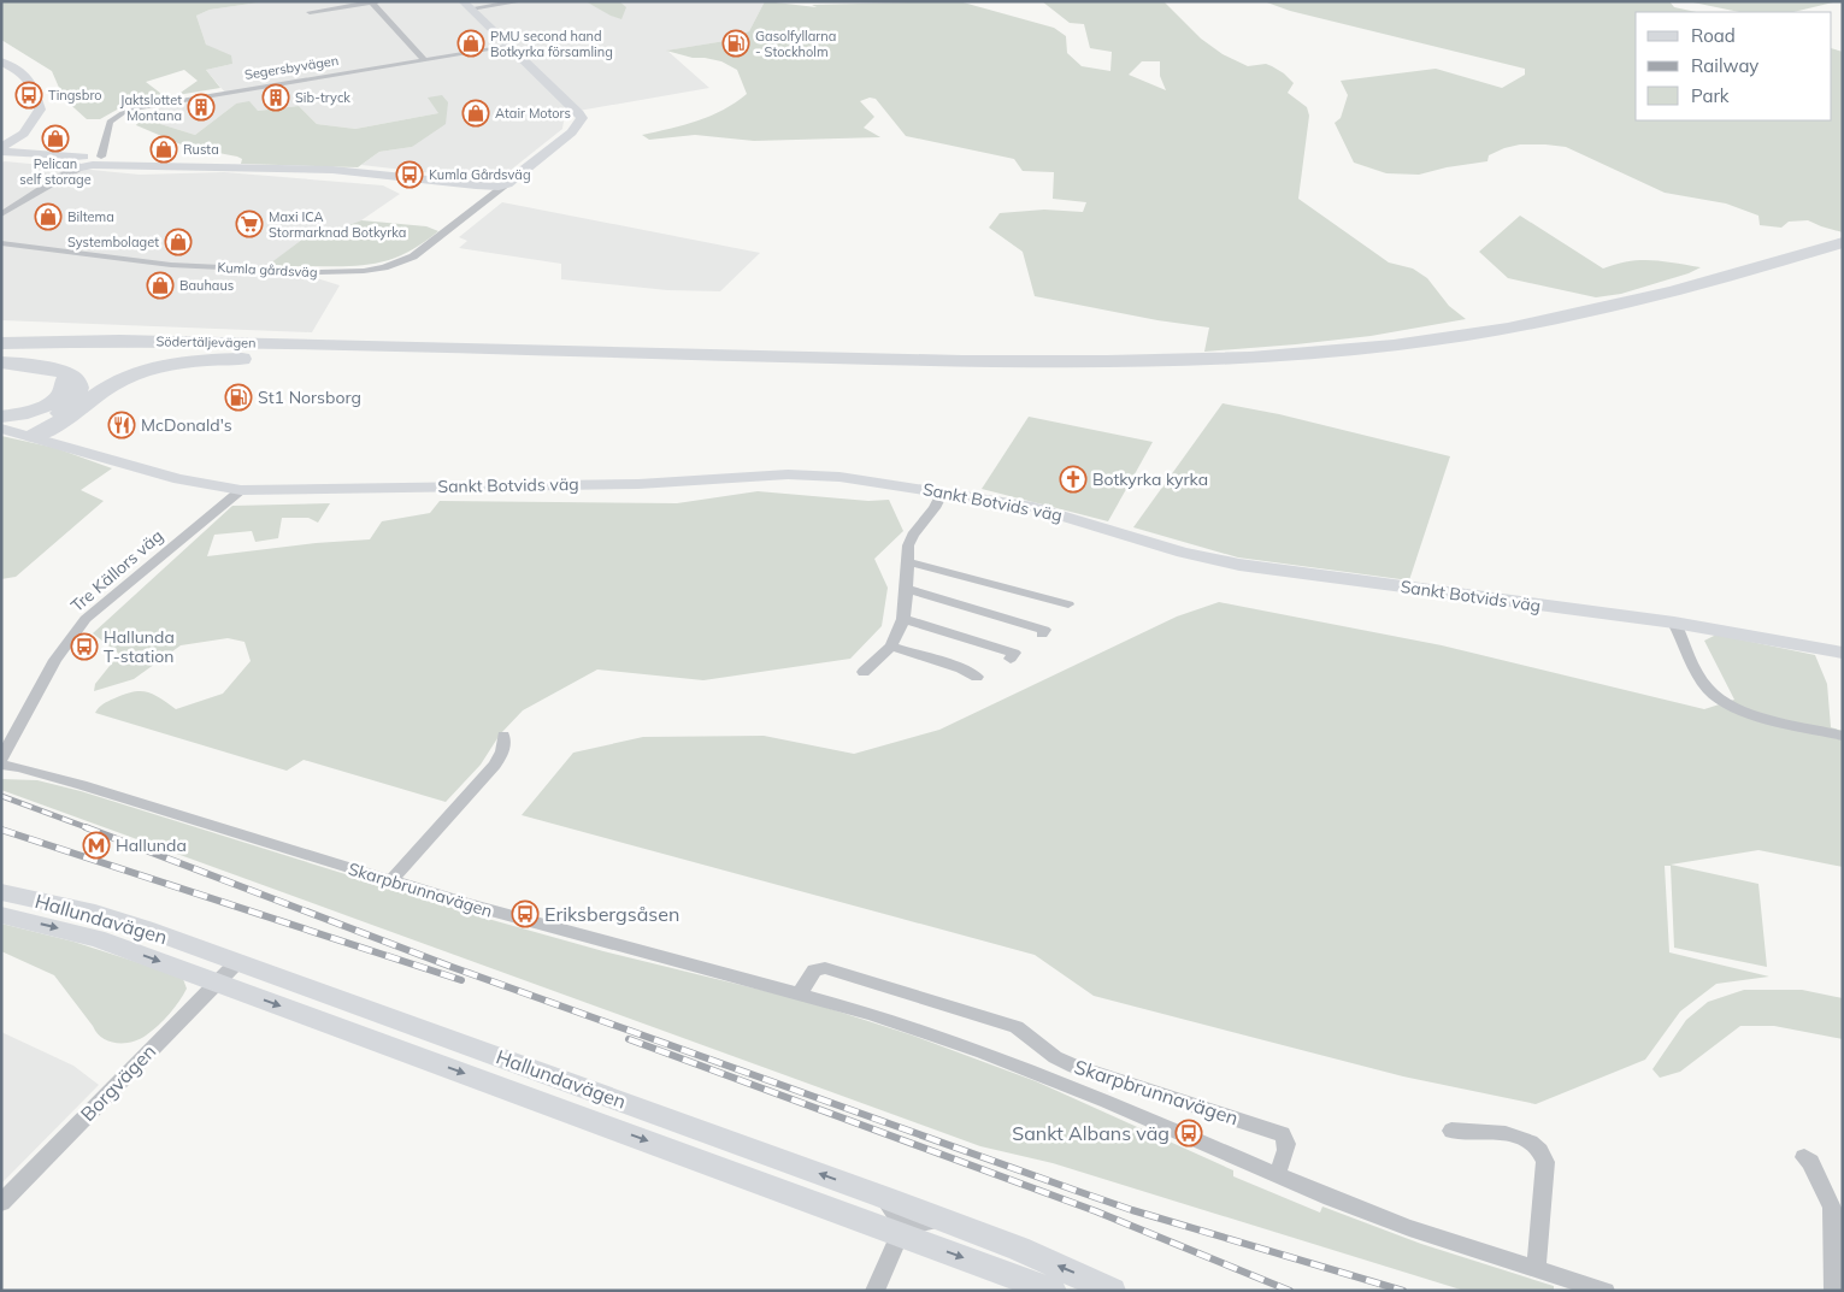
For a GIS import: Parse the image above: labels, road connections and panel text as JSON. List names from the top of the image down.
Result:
{
  "streets": {
    "highway": ["Södertäljevägen"],
    "main road": ["Kumla gårdsväg", "Sankt Botvids väg", "Hallundavägen"],
    "street": [
      "Segersbyvägen",
      "Tre Källors väg",
      "Skarpbrunnavägen",
      "Borgvägen"
    ]
  },
  "crossings": [
    ["Segersbyvägen", "Kumla gårdsväg"],
    ["Sankt Botvids väg", "Tre Källors väg"],
    ["Hallundavägen", "Borgvägen"]
  ],
  "places": {
    "shop": [
      "PMU second hand Botkyrka församling",
      "Atair Motors",
      "Pelican self storage",
      "Rusta",
      "Biltema",
      "Systembolaget",
      "Bauhaus"
    ],
    "fuel station": ["Gasolfyllarna - Stockholm", "St1 Norsborg"],
    "bus stop": [
      "Tingsbro",
      "Kumla Gårdsväg",
      "Hallunda T-station",
      "Eriksbergsåsen",
      "Sankt Albans väg"
    ],
    "building": ["Sib-tryck", "Jaktslottet Montana"],
    "supermarket": ["Maxi ICA Stormarknad Botkyrka"],
    "restaurant": ["McDonald's"],
    "church": ["Botkyrka kyrka"],
    "metro station": ["Hallunda"]
  },
  "legend": ["Road", "Railway", "Park"]
}
